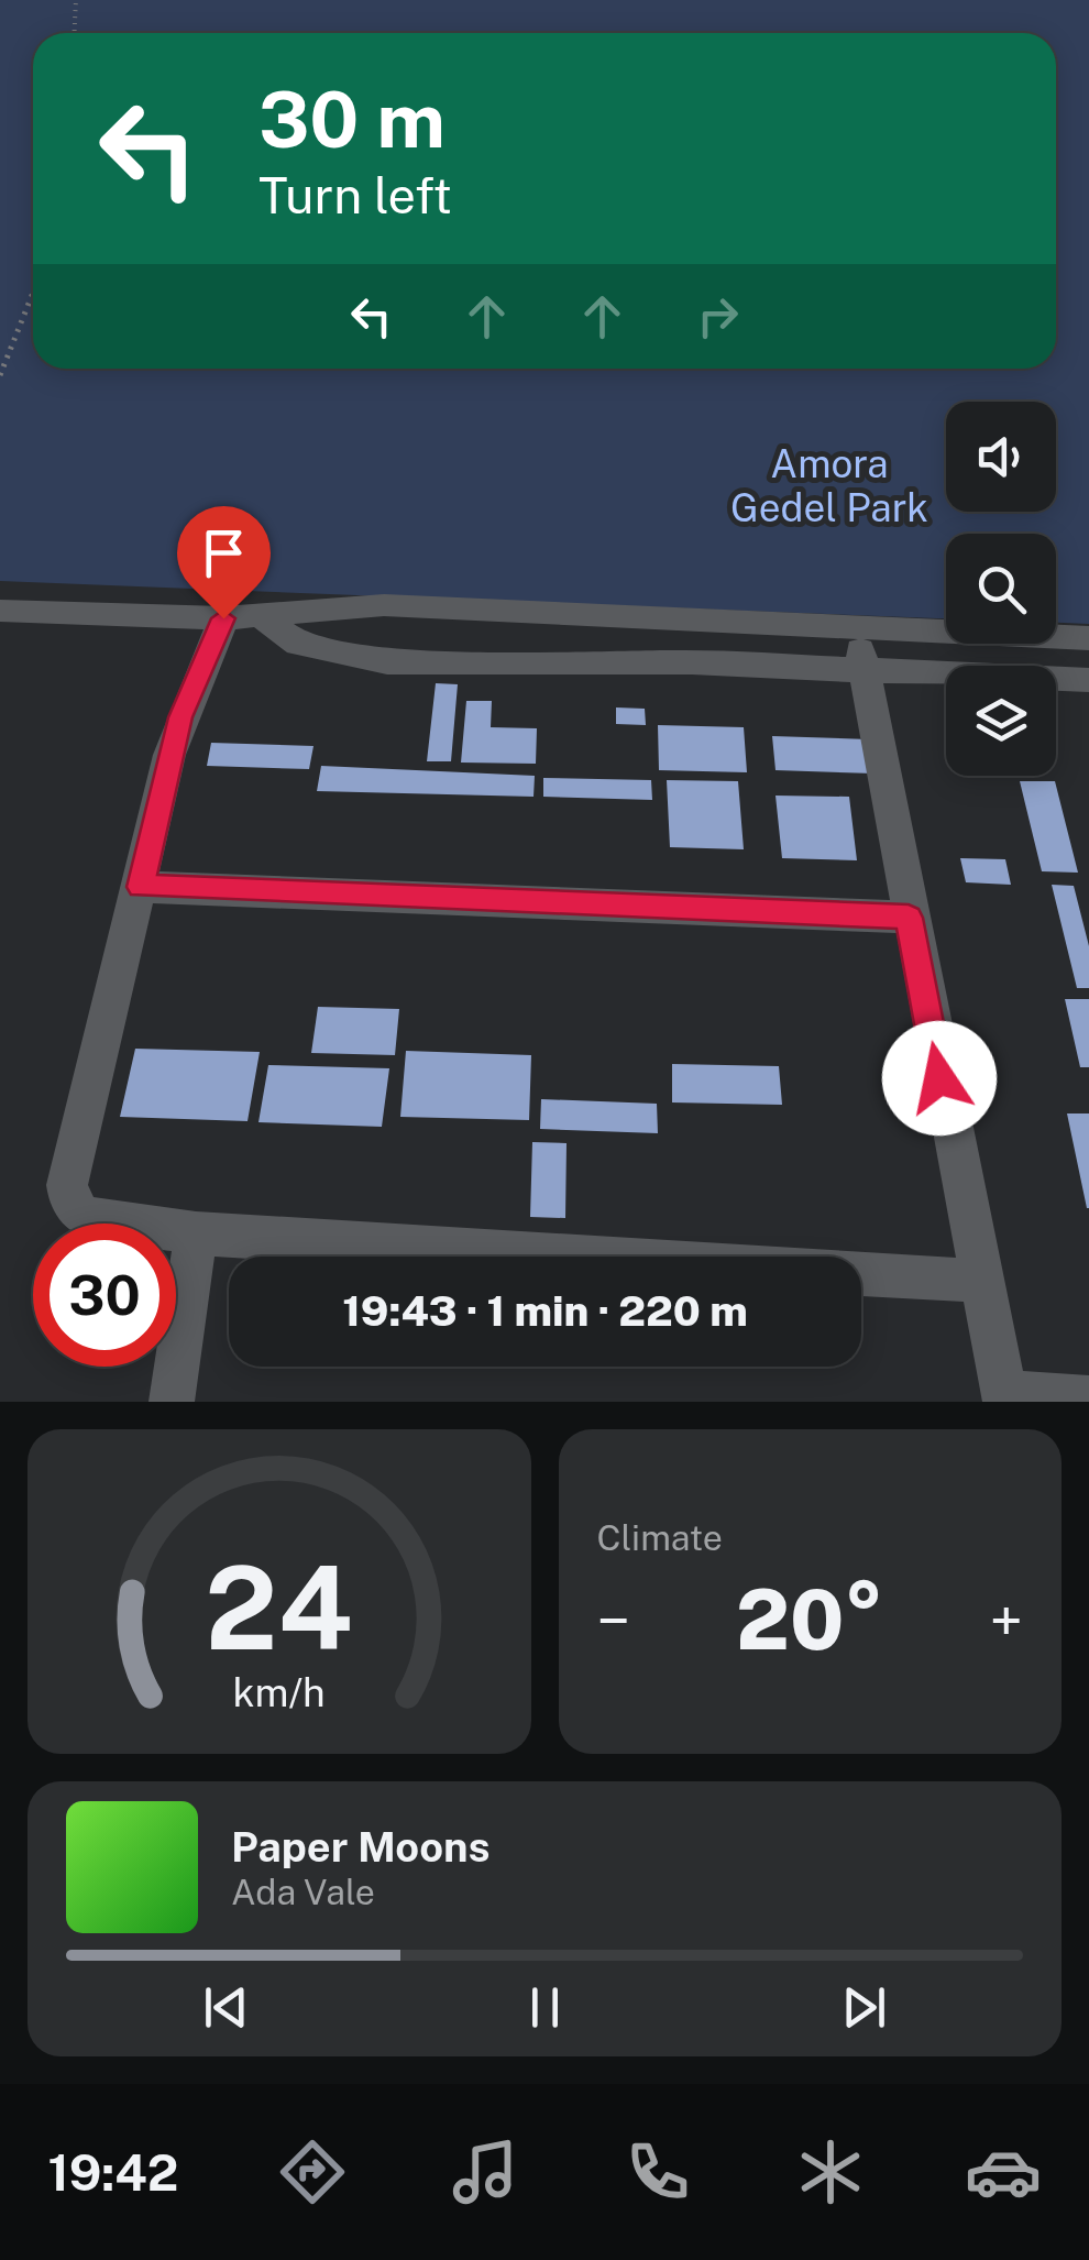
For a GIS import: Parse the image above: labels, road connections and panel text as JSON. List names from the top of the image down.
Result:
{
  "parks": ["Amora Gedel Park"],
  "page": {
    "turn": ["30 m", "Turn left"],
    "limit": "30",
    "trip": "19:43 · 1 min · 220 m",
    "tile": "Climate",
    "heat": ["−", "20°", "+"],
    "song": ["Paper Moons", "Ada Vale"],
    "tabs": "19:42",
    "gauge": ["24", "km/h"]
  }
}
